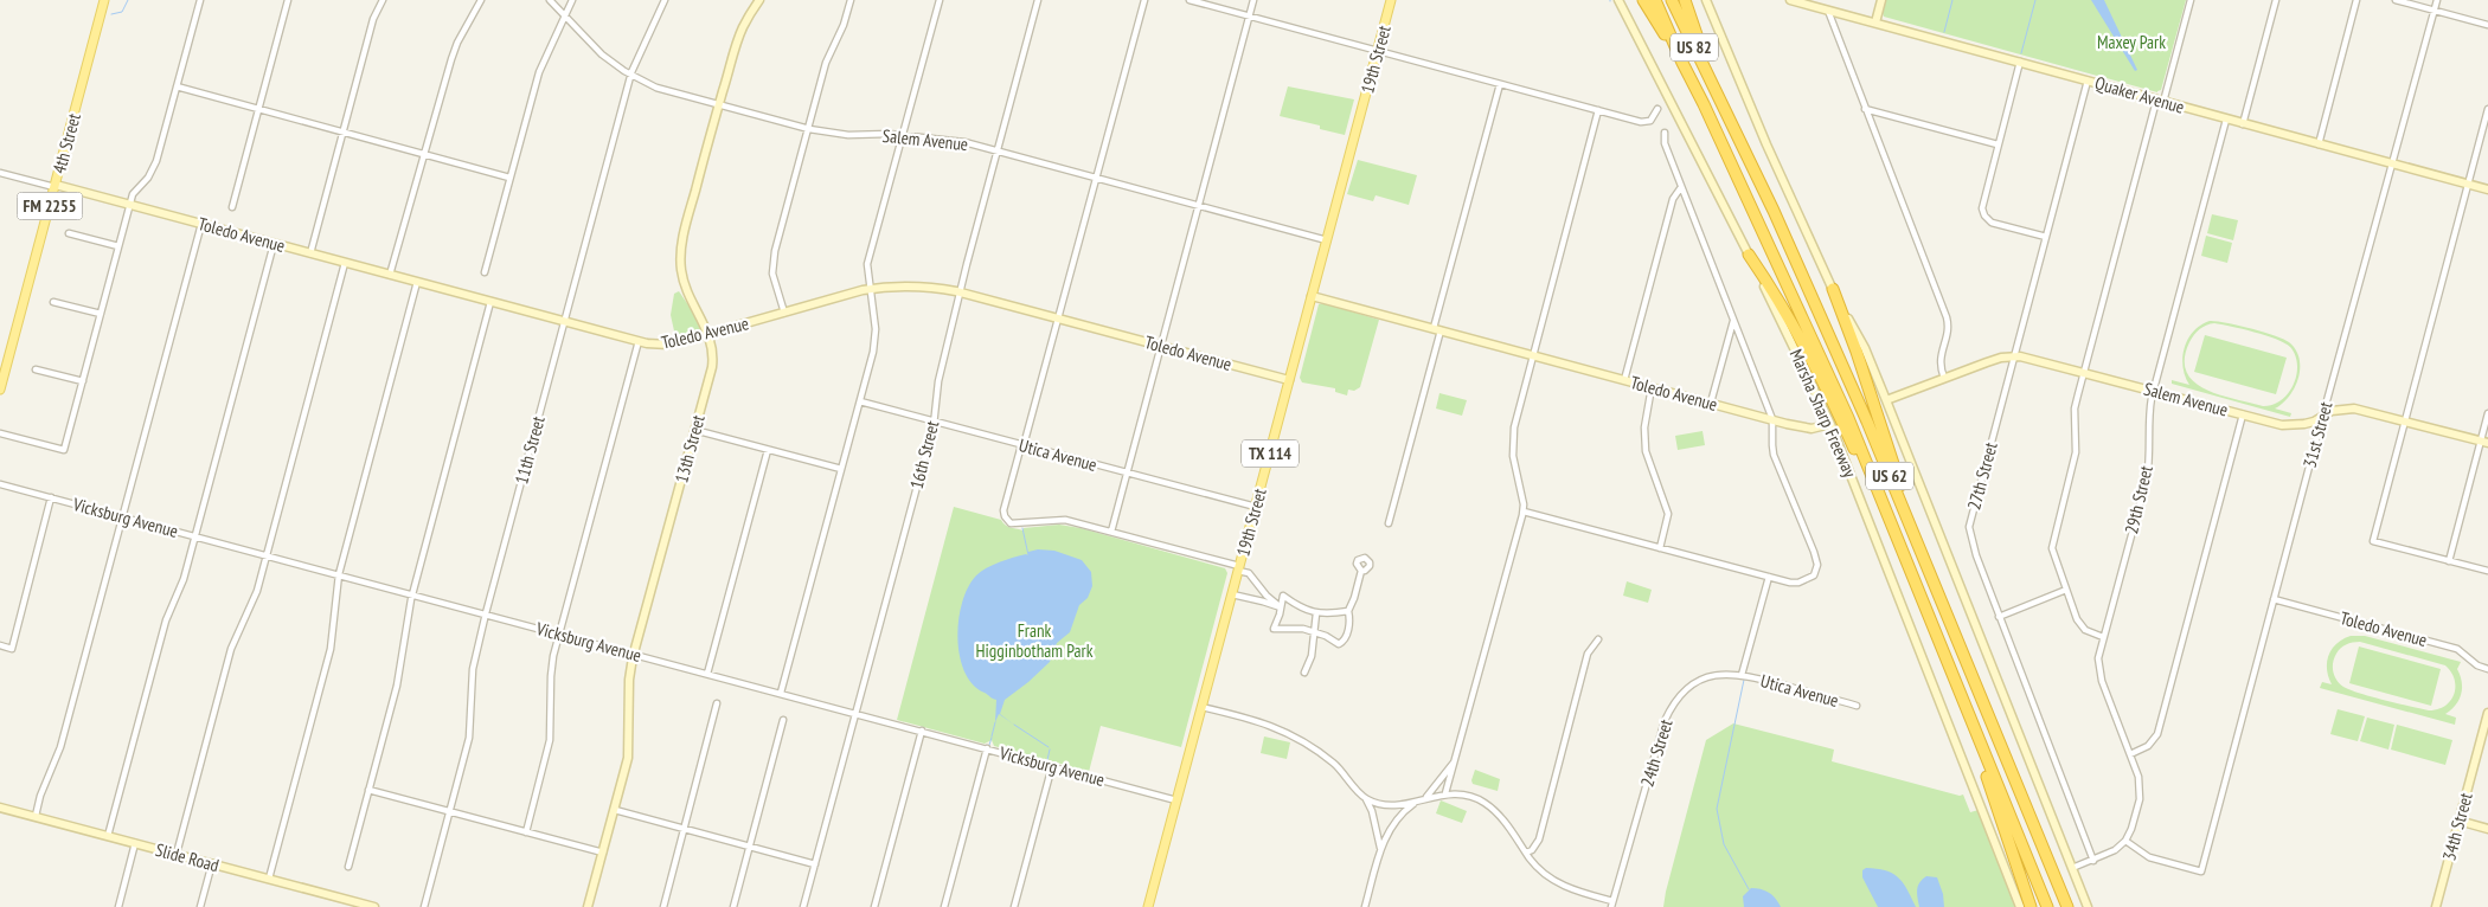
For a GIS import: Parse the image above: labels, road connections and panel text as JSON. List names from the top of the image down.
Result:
{
  "streets": {
    "highway": ["US 82", "Marsha Sharp Freeway", "US 62"],
    "main road": [
      "19th Street",
      "4th Street",
      "FM 2255",
      "TX 114"
    ],
    "street": [
      "Quaker Avenue",
      "Salem Avenue",
      "Toledo Avenue",
      "31st Street",
      "13th Street",
      "11th Street",
      "16th Street",
      "Utica Avenue",
      "27th Street",
      "29th Street",
      "Vicksburg Avenue",
      "24th Street",
      "34th Street",
      "Slide Road"
    ]
  },
  "crossings": [
    ["19th Street", "Salem Avenue"],
    ["19th Street", "Toledo Avenue"],
    ["19th Street", "Utica Avenue"],
    ["19th Street", "Vicksburg Avenue"],
    ["Quaker Avenue", "31st Street"],
    ["Quaker Avenue", "27th Street"],
    ["Quaker Avenue", "29th Street"],
    ["Salem Avenue", "31st Street"],
    ["Salem Avenue", "13th Street"],
    ["Salem Avenue", "11th Street"],
    ["Salem Avenue", "16th Street"],
    ["Salem Avenue", "27th Street"],
    ["Salem Avenue", "29th Street"],
    ["4th Street", "Toledo Avenue"],
    ["Toledo Avenue", "Marsha Sharp Freeway"],
    ["Toledo Avenue", "31st Street"],
    ["Toledo Avenue", "13th Street"],
    ["Toledo Avenue", "11th Street"],
    ["Toledo Avenue", "16th Street"],
    ["Marsha Sharp Freeway", "US 62"],
    ["31st Street", "29th Street"],
    ["13th Street", "Vicksburg Avenue"],
    ["11th Street", "Vicksburg Avenue"],
    ["16th Street", "Utica Avenue"],
    ["16th Street", "Vicksburg Avenue"],
    ["Utica Avenue", "24th Street"]
  ],
  "parks": ["Maxey Park", "Frank Higginbotham Park"]
}
